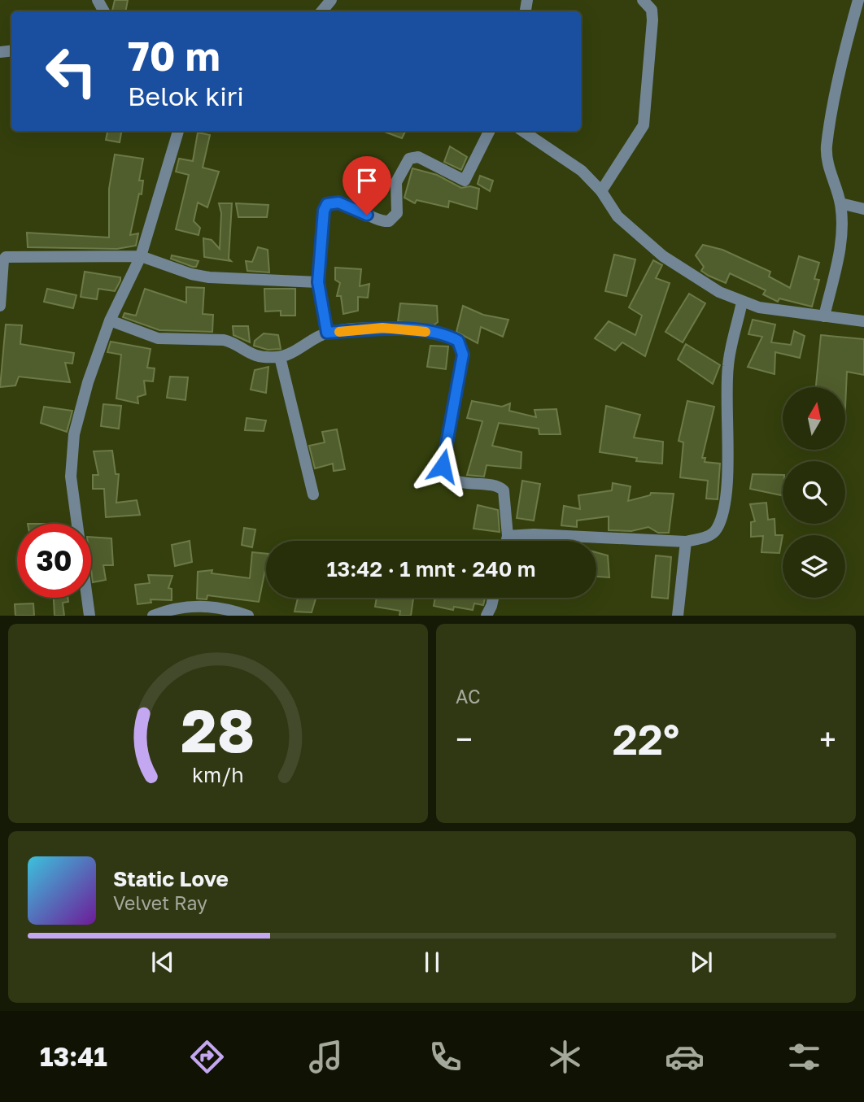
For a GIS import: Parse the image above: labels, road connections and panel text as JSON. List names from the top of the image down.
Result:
{
  "north": "top",
  "page": {
    "turn": ["70 m", "Belok kiri"],
    "limit": "30",
    "trip": "13:42 · 1 mnt · 240 m",
    "tile": "AC",
    "heat": ["−", "22°", "+"],
    "song": ["Static Love", "Velvet Ray"],
    "tabs": "13:41",
    "gauge": ["28", "km/h"]
  }
}
